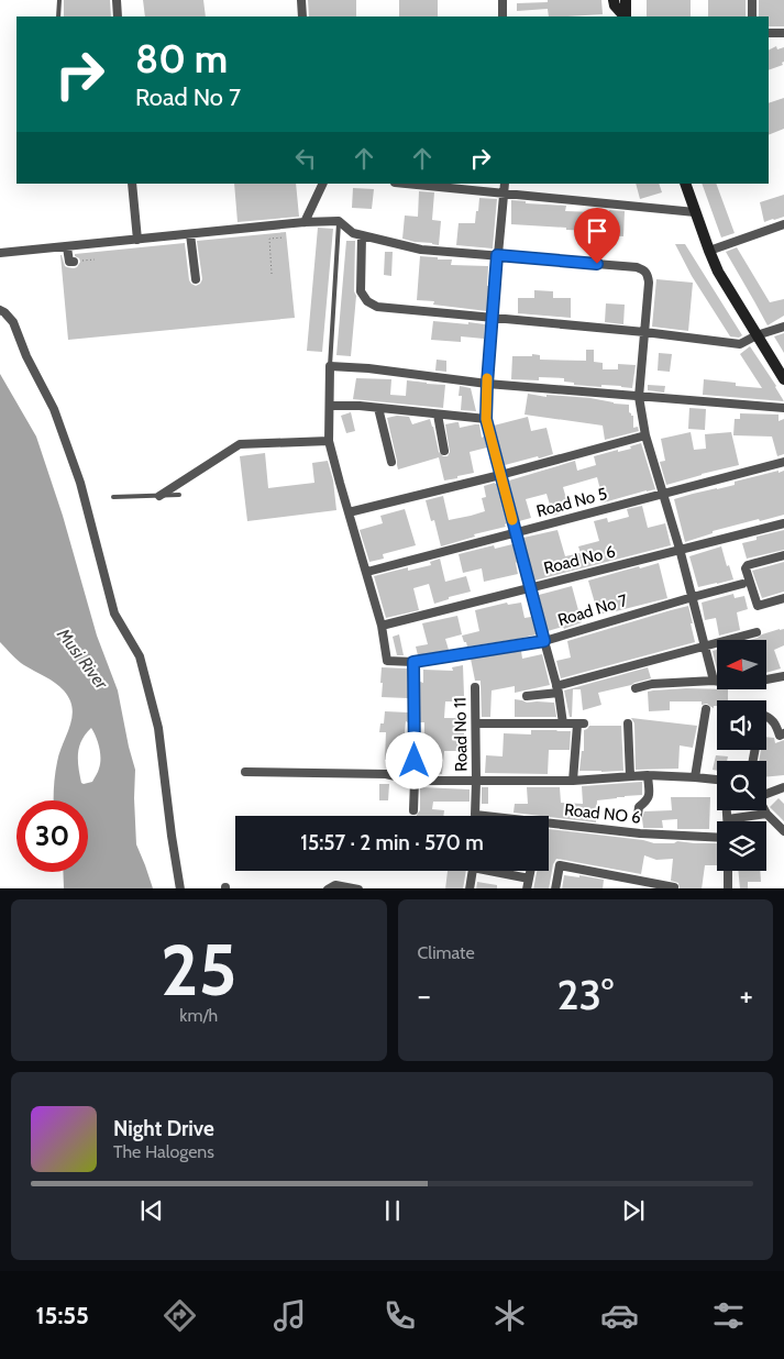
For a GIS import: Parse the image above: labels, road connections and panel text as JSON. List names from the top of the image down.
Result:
{
  "streets": {
    "street": [
      "Road No 5",
      "Road No 6",
      "Road No 7",
      "Road No 11",
      "Road NO 6"
    ]
  },
  "crossings": [
    ["Road No 6", "Road No 7"],
    ["Road No 11", "Road NO 6"]
  ],
  "water": ["Musi River"],
  "north": "left",
  "page": {
    "turn": ["80 m", "Road No 7"],
    "limit": "30",
    "trip": "15:57 · 2 min · 570 m",
    "tile": [
      ["25", "km/h"],
      "Climate"
    ],
    "heat": ["−", "23°", "+"],
    "song": ["Night Drive", "The Halogens"],
    "tabs": "15:55"
  }
}
